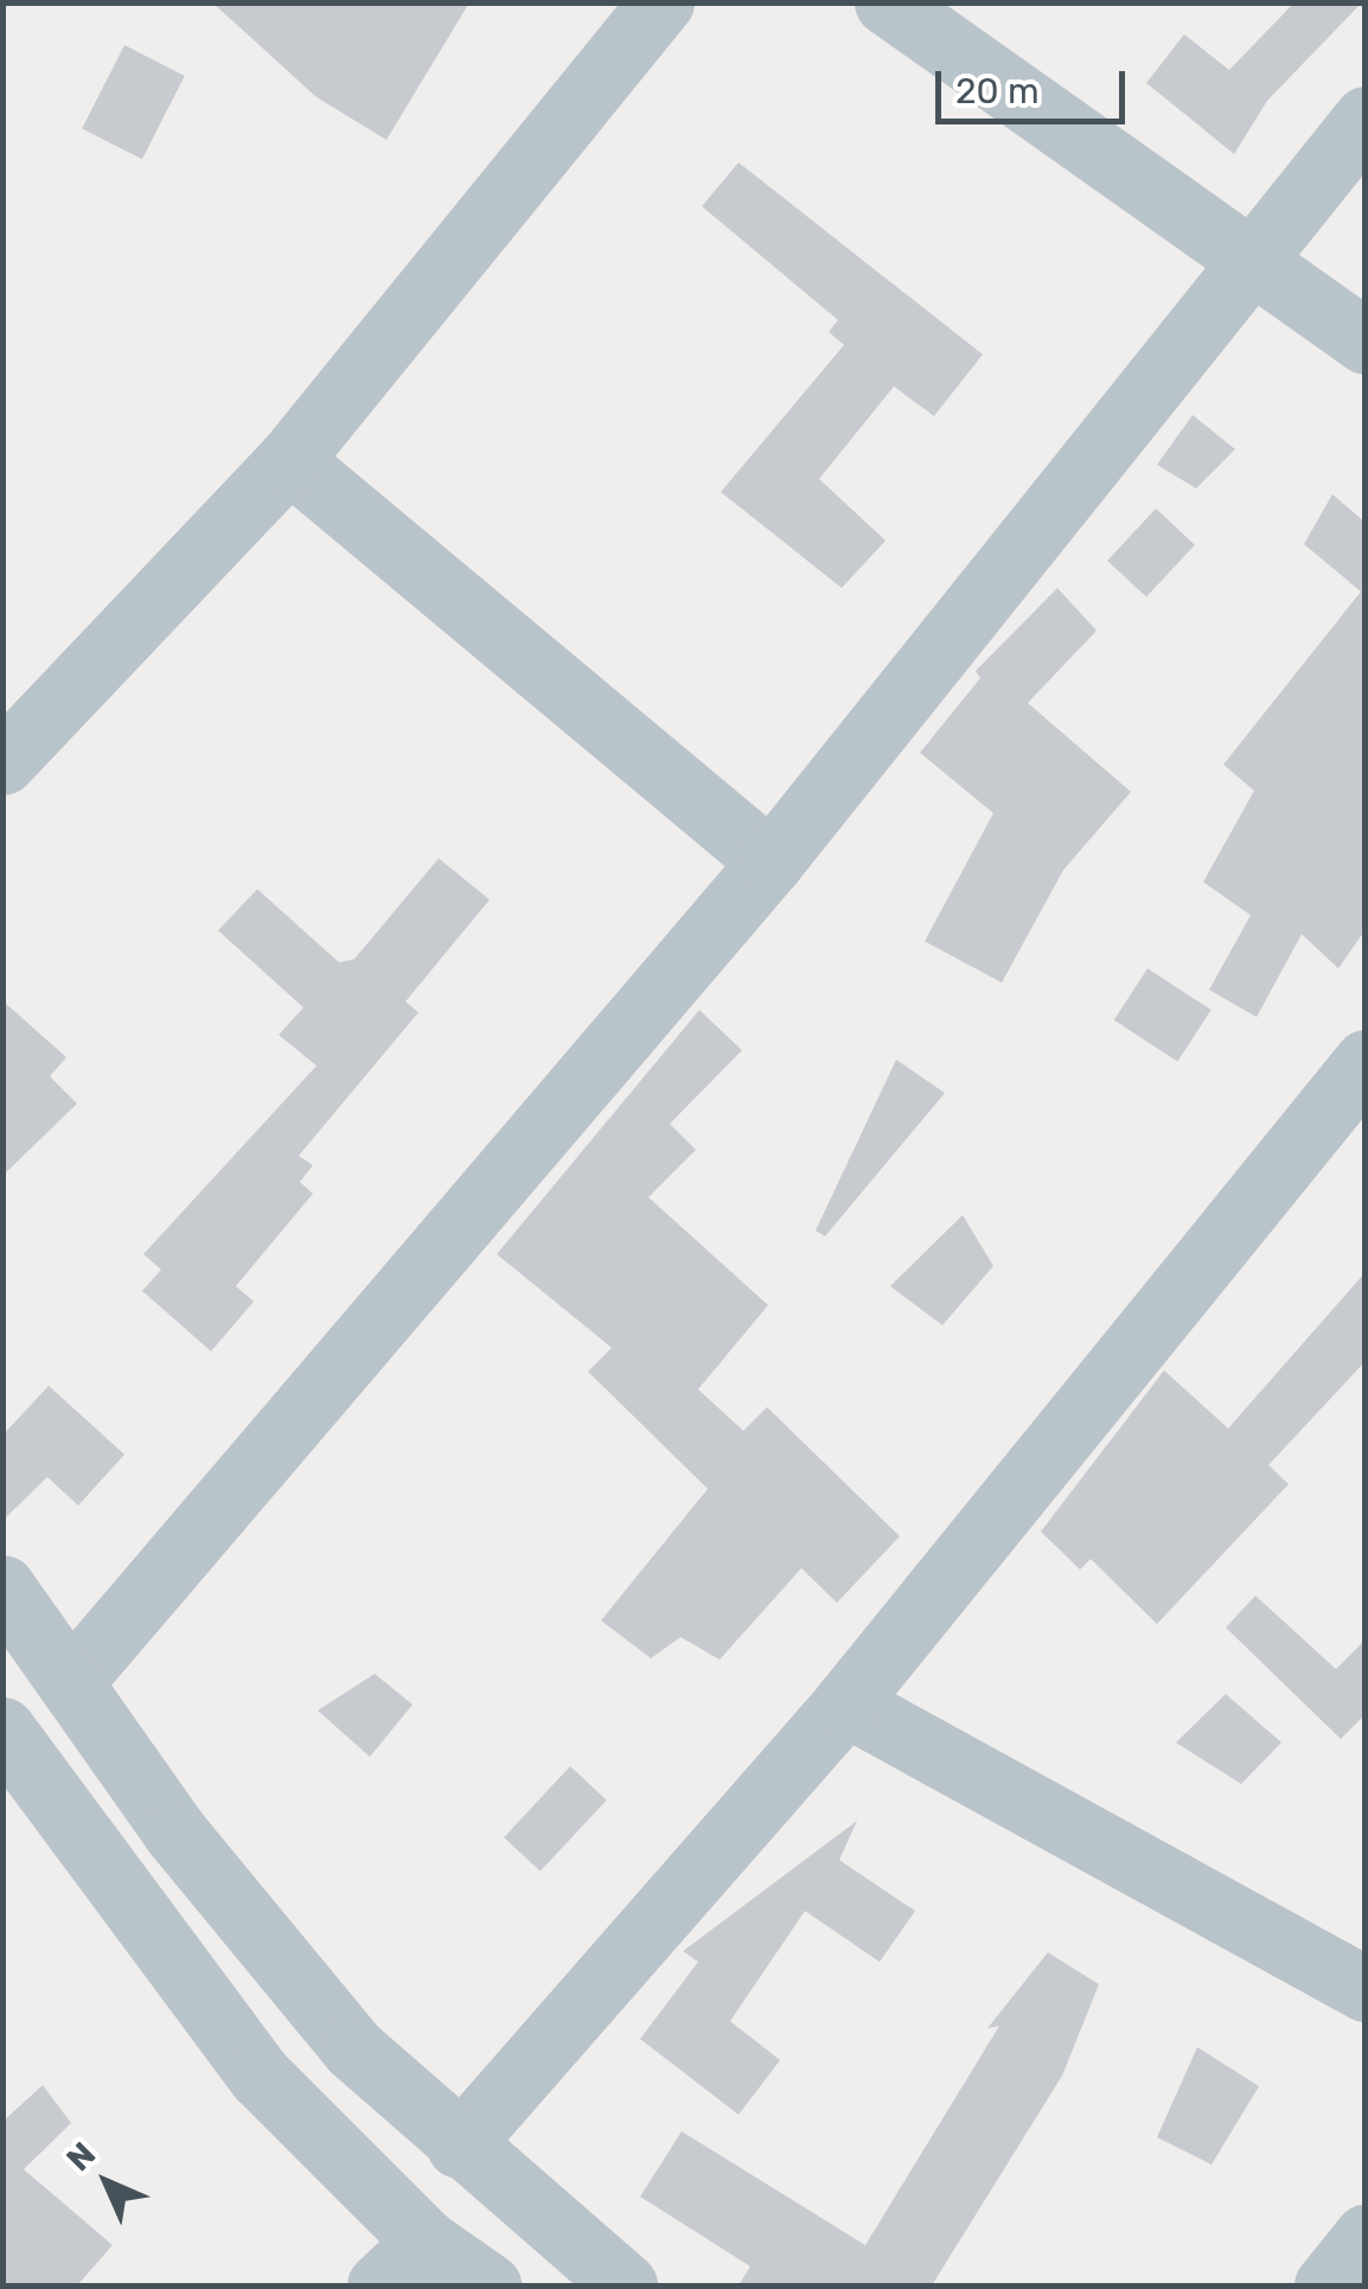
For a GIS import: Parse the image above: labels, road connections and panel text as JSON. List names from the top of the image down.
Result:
{
  "scale_bar": "20 m",
  "north": "top left"
}
